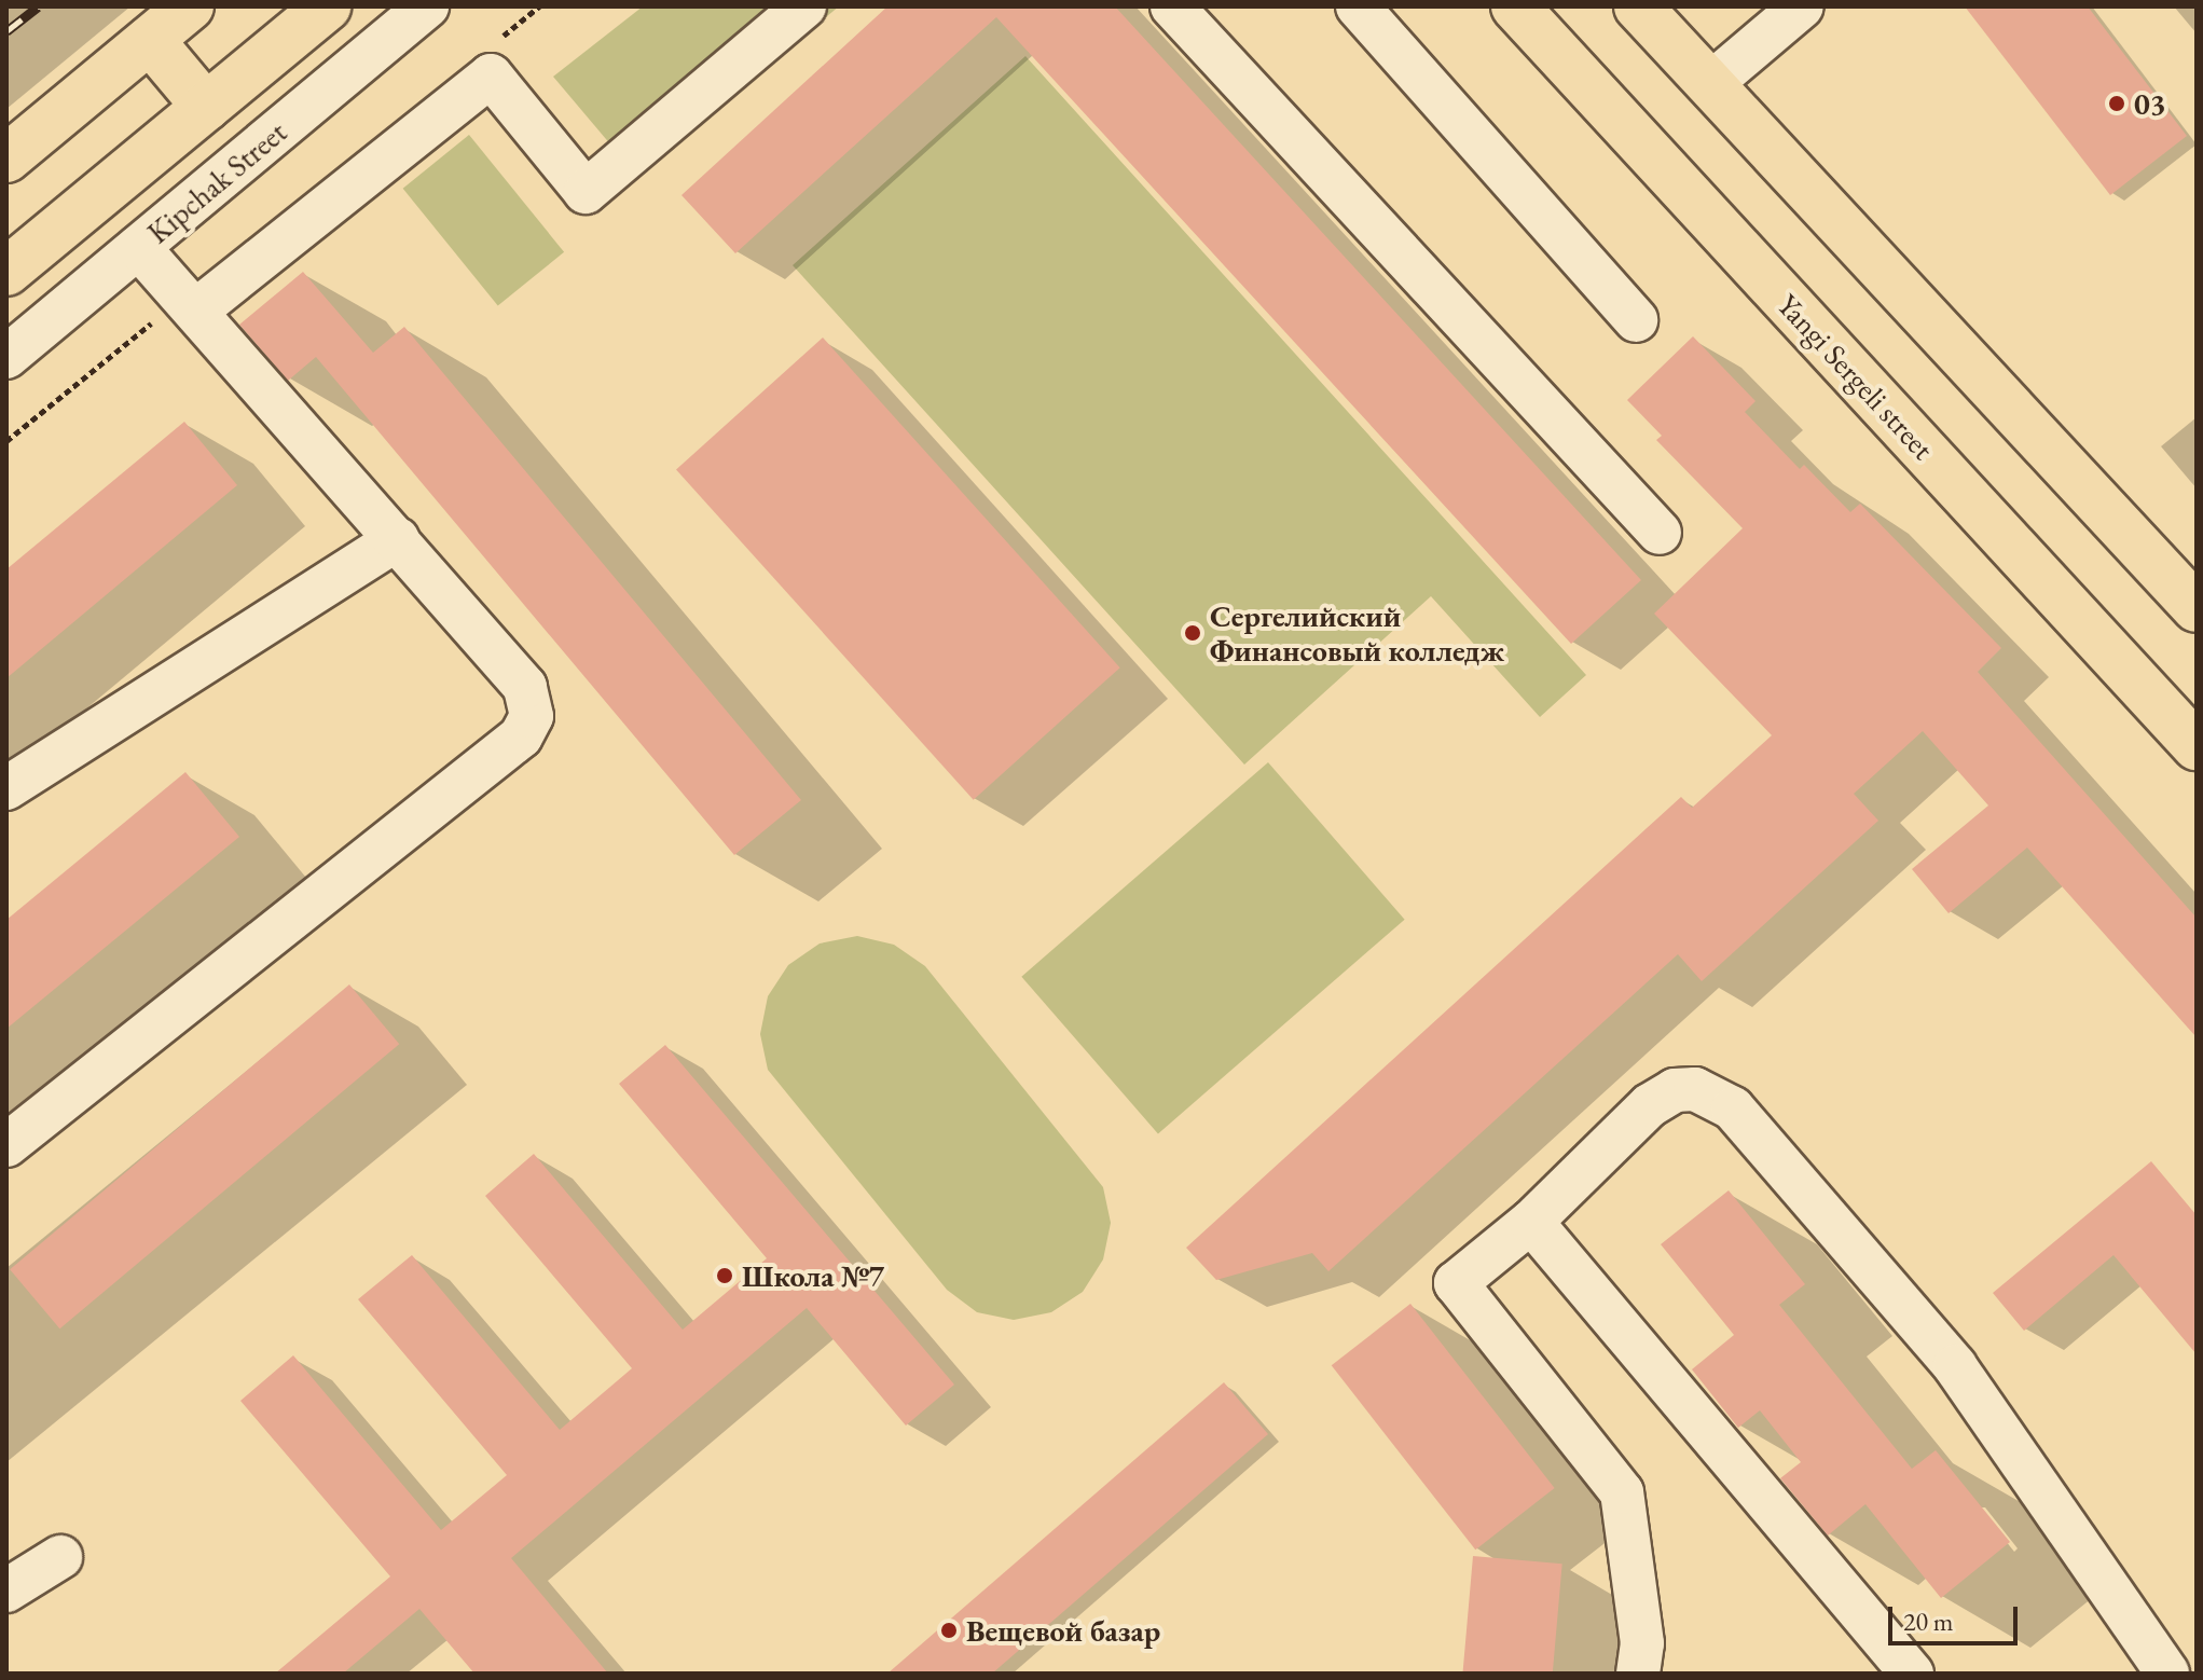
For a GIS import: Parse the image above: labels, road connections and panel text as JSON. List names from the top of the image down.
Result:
{
  "streets": {
    "main road": ["Yangi Sergeli street"],
    "street": ["Kipchak Street"]
  },
  "places": [
    "03",
    "Сергелийский Финансовый колледж",
    "Школа №7",
    "Вещевой базар"
  ],
  "scale_bar": "20 m"
}
